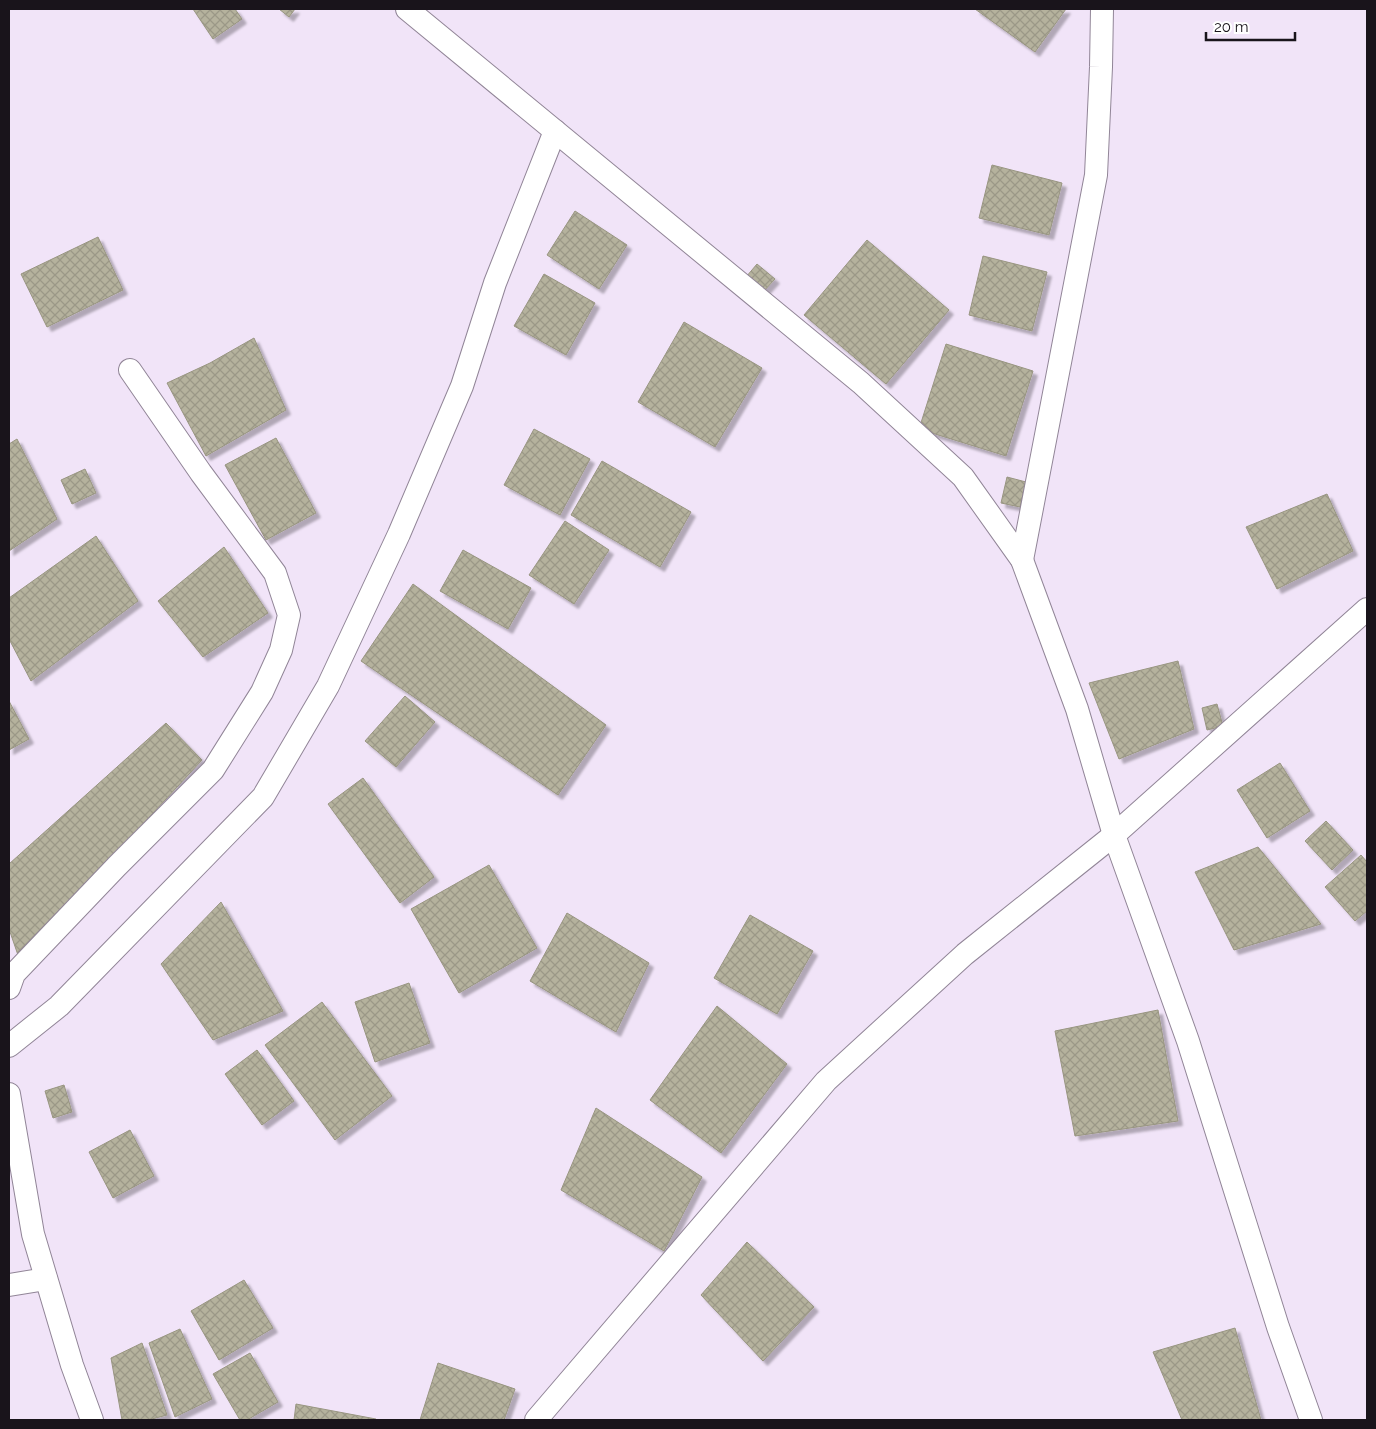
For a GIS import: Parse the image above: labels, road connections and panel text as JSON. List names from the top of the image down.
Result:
{
  "scale_bar": "20 m"
}
